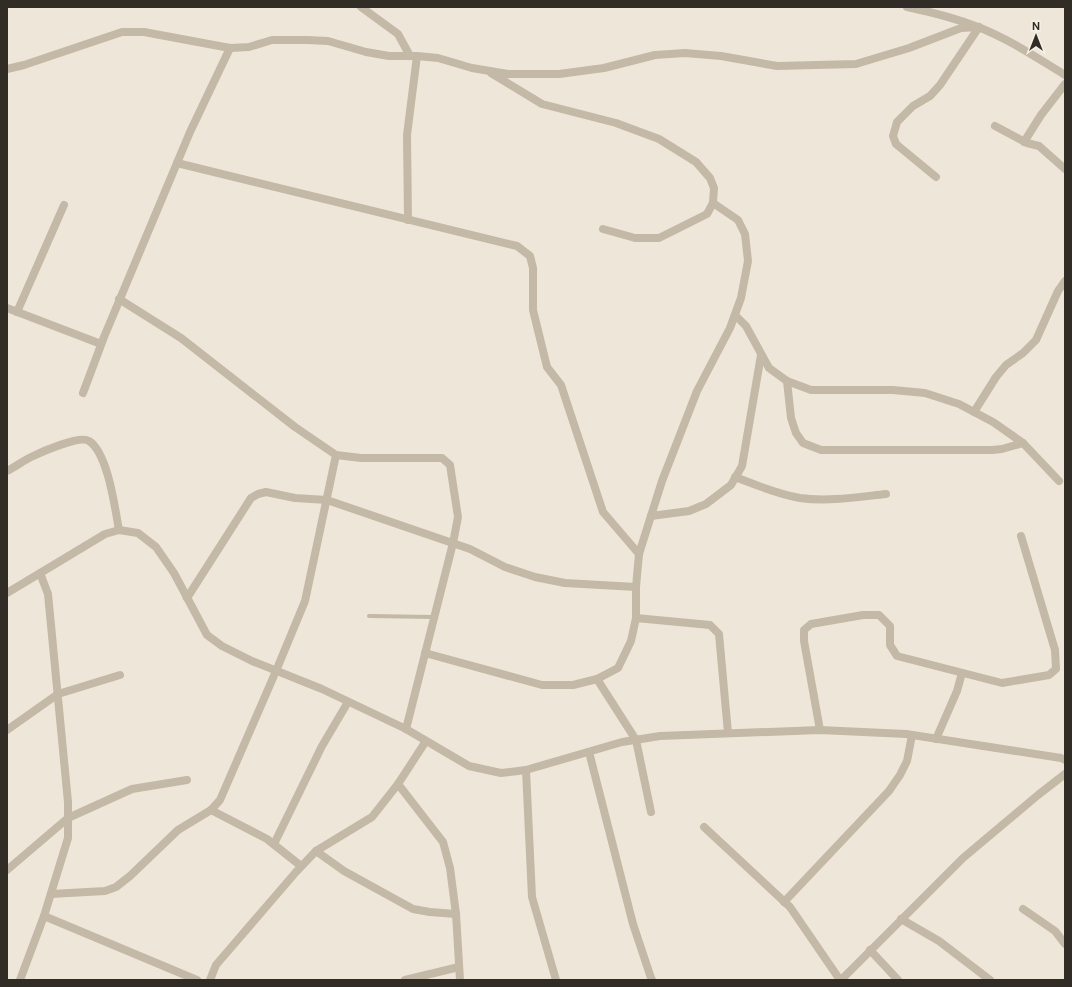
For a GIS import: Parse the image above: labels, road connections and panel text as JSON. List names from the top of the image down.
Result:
{
  "north": "top"
}
